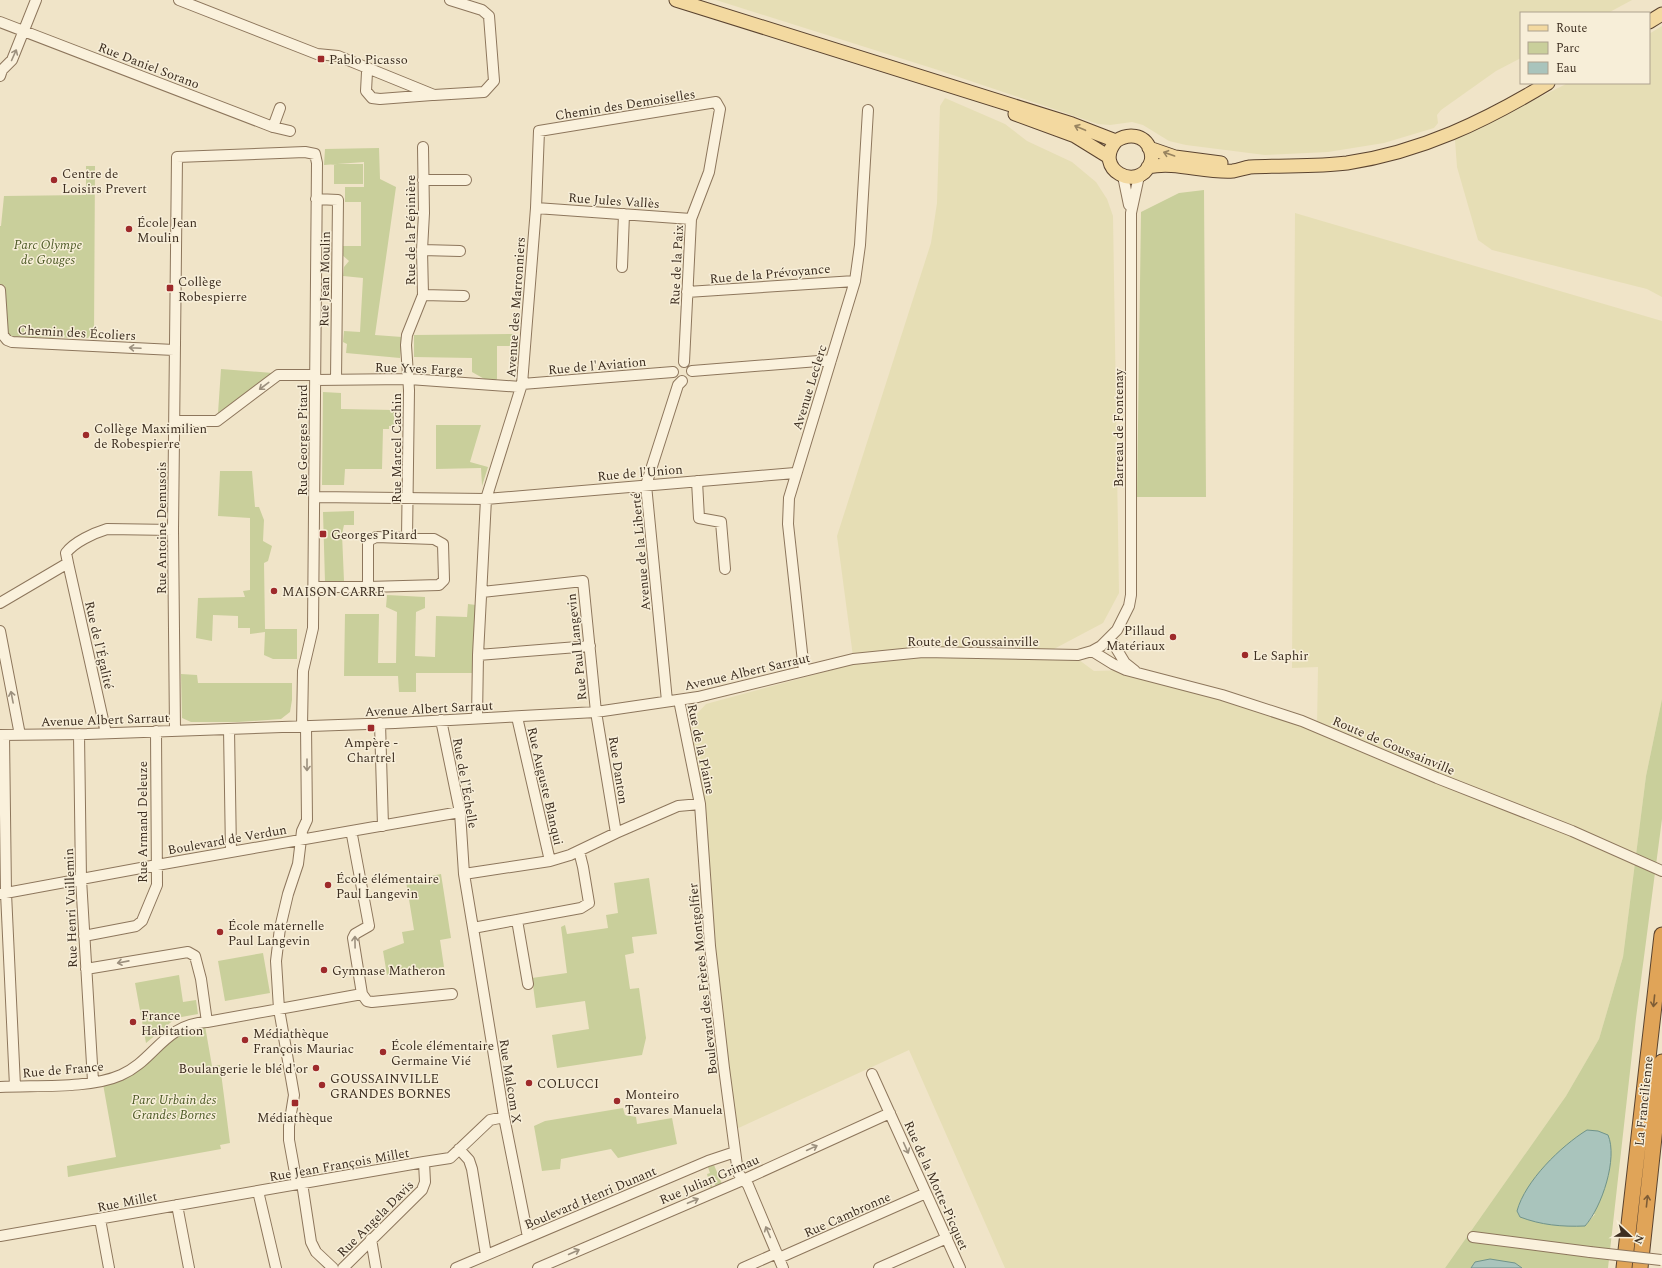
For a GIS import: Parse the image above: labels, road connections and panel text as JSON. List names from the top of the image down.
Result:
{
  "streets": {
    "highway": ["La Francilienne"],
    "street": [
      "Rue Daniel Sorano",
      "Chemin des Demoiselles",
      "Rue Jules Vallès",
      "Rue de la Pépinière",
      "Rue de la Paix",
      "Rue de la Prévoyance",
      "Rue Jean Moulin",
      "Avenue des Marronniers",
      "Chemin des Écoliers",
      "Rue de l'Aviation",
      "Rue Yves Farge",
      "Avenue Leclerc",
      "Barreau de Fontenay",
      "Rue Georges Pitard",
      "Rue Marcel Cachin",
      "Rue de l'Union",
      "Rue Antoine Demusois",
      "Avenue de la Liberté",
      "Route de Goussainville",
      "Rue de l'Égalité",
      "Rue Paul Langevin",
      "Avenue Albert Sarraut",
      "Rue de la Plaine",
      "Rue Danton",
      "Rue de l'Échelle",
      "Rue Auguste Blanqui",
      "Rue Armand Deleuze",
      "Boulevard de Verdun",
      "Rue Henri Vuillemin",
      "Boulevard des Frères Montgolfier",
      "Rue de France",
      "Rue Malcom X",
      "Rue Jean François Millet",
      "Rue Julian Grimau",
      "Rue de la Motte-Picquet",
      "Boulevard Henri Dunant",
      "Rue Millet",
      "Rue Cambronne",
      "Rue Angela Davis"
    ]
  },
  "crossings": [
    ["Chemin des Demoiselles", "Rue de la Paix"],
    ["Chemin des Demoiselles", "Avenue des Marronniers"],
    ["Rue Jules Vallès", "Rue de la Paix"],
    ["Rue Jules Vallès", "Avenue des Marronniers"],
    ["Rue de la Pépinière", "Rue Marcel Cachin"],
    ["Rue de la Paix", "Rue de la Prévoyance"],
    ["Rue de la Paix", "Rue de l'Aviation"],
    ["Rue de la Paix", "Avenue de la Liberté"],
    ["Rue de la Prévoyance", "Avenue Leclerc"],
    ["Rue Jean Moulin", "Rue Yves Farge"],
    ["Rue Jean Moulin", "Rue Georges Pitard"],
    ["Avenue des Marronniers", "Rue de l'Aviation"],
    ["Avenue des Marronniers", "Rue Yves Farge"],
    ["Avenue des Marronniers", "Rue de l'Union"],
    ["Avenue des Marronniers", "Rue Paul Langevin"],
    ["Avenue des Marronniers", "Avenue Albert Sarraut"],
    ["Chemin des Écoliers", "Rue Antoine Demusois"],
    ["Rue de l'Aviation", "Rue Yves Farge"],
    ["Rue de l'Aviation", "Avenue de la Liberté"],
    ["Rue Yves Farge", "Rue Georges Pitard"],
    ["Rue Yves Farge", "Rue Marcel Cachin"],
    ["Rue Yves Farge", "Rue Antoine Demusois"],
    ["Avenue Leclerc", "Rue de l'Union"],
    ["Avenue Leclerc", "Avenue Albert Sarraut"],
    ["Barreau de Fontenay", "Route de Goussainville"],
    ["Rue Georges Pitard", "Rue de l'Union"],
    ["Rue Georges Pitard", "Rue Antoine Demusois"],
    ["Rue Georges Pitard", "Avenue Albert Sarraut"],
    ["Rue Georges Pitard", "Boulevard de Verdun"],
    ["Rue Georges Pitard", "Rue de France"],
    ["Rue Georges Pitard", "Rue Jean François Millet"],
    ["Rue Marcel Cachin", "Rue de l'Union"],
    ["Rue de l'Union", "Avenue de la Liberté"],
    ["Rue Antoine Demusois", "Avenue Albert Sarraut"],
    ["Avenue de la Liberté", "Avenue Albert Sarraut"],
    ["Route de Goussainville", "Avenue Albert Sarraut"],
    ["Rue de l'Égalité", "Avenue Albert Sarraut"],
    ["Rue Paul Langevin", "Avenue Albert Sarraut"],
    ["Rue Paul Langevin", "Rue Danton"],
    ["Avenue Albert Sarraut", "Rue de la Plaine"],
    ["Avenue Albert Sarraut", "Rue Danton"],
    ["Avenue Albert Sarraut", "Rue de l'Échelle"],
    ["Avenue Albert Sarraut", "Rue Auguste Blanqui"],
    ["Avenue Albert Sarraut", "Rue Armand Deleuze"],
    ["Avenue Albert Sarraut", "Rue Henri Vuillemin"],
    ["Rue de la Plaine", "Boulevard des Frères Montgolfier"],
    ["Rue de l'Échelle", "Boulevard de Verdun"],
    ["Rue de l'Échelle", "Rue Malcom X"],
    ["Rue Armand Deleuze", "Boulevard de Verdun"],
    ["Rue Armand Deleuze", "Rue Henri Vuillemin"],
    ["Boulevard de Verdun", "Rue Henri Vuillemin"],
    ["Rue Henri Vuillemin", "Rue de France"],
    ["Boulevard des Frères Montgolfier", "Rue Julian Grimau"],
    ["Boulevard des Frères Montgolfier", "Boulevard Henri Dunant"],
    ["Boulevard des Frères Montgolfier", "Rue Cambronne"],
    ["Rue Malcom X", "Boulevard Henri Dunant"],
    ["Rue Jean François Millet", "Rue Millet"],
    ["Rue Jean François Millet", "Rue Angela Davis"],
    ["Rue Julian Grimau", "Rue de la Motte-Picquet"],
    ["Rue de la Motte-Picquet", "Rue Cambronne"]
  ],
  "one_way": [
    "Chemin des Écoliers",
    "Rue Yves Farge",
    "Rue Julian Grimau",
    "Rue de la Motte-Picquet"
  ],
  "parks": ["Parc Olympe de Gouges", "Parc Urbain des Grandes Bornes"],
  "places": {
    "transit": [
      "Pablo Picasso",
      "Collège Robespierre",
      "Georges Pitard",
      "Ampère - Chartrel",
      "Médiathèque"
    ],
    "other": [
      "Centre de Loisirs Prevert",
      "École Jean Moulin",
      "Collège Maximilien de Robespierre",
      "MAISON CARRE",
      "Pillaud Matériaux",
      "Le Saphir",
      "École élémentaire Paul Langevin",
      "École maternelle Paul Langevin",
      "Gymnase Matheron",
      "France Habitation",
      "Médiathèque François Mauriac",
      "École élémentaire Germaine Vié",
      "Boulangerie le blé d'or",
      "COLUCCI",
      "GOUSSAINVILLE GRANDES BORNES",
      "Monteiro Tavares Manuela"
    ]
  },
  "legend": ["Route", "Parc", "Eau"],
  "north": "right"
}
